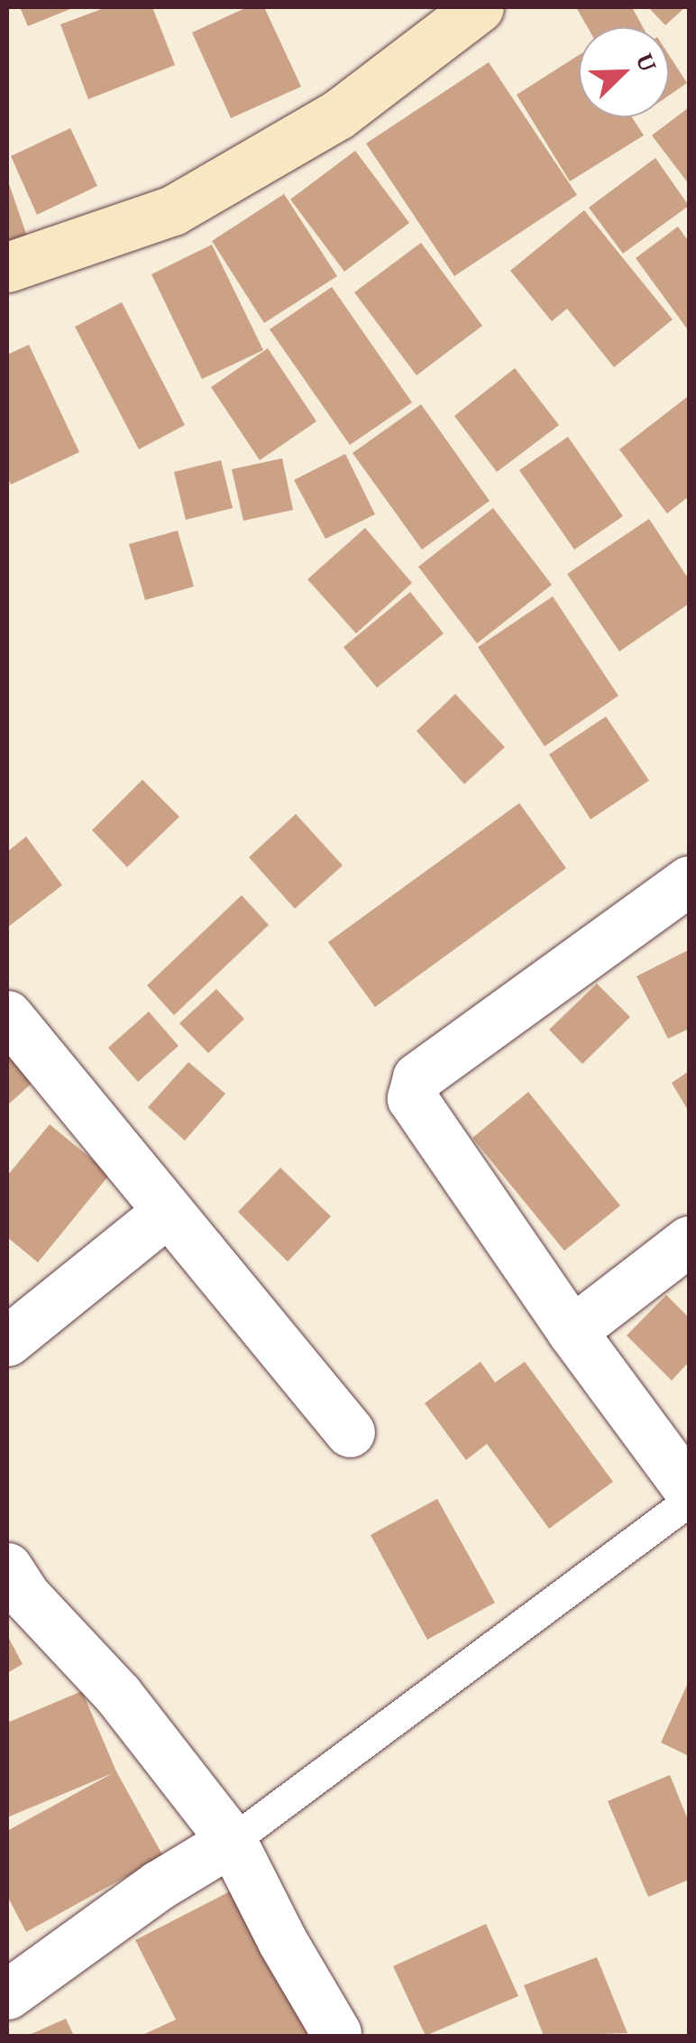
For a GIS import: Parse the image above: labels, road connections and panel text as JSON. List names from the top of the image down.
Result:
{
  "north": "top right"
}
